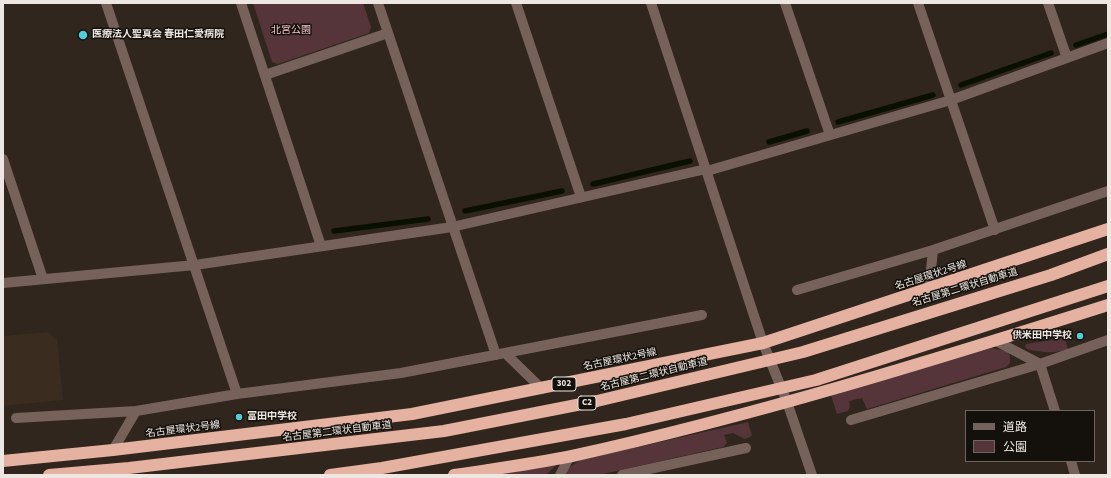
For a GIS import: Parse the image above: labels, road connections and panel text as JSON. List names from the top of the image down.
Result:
{
  "streets": {
    "highway": [
      "名古屋環状2号線",
      "名古屋第二環状自動車道",
      "302",
      "C2"
    ]
  },
  "parks": ["北宮公園"],
  "places": ["医療法人聖真会 春田仁愛病院", "供米田中学校", "富田中学校"],
  "legend": ["道路", "公園"]
}
